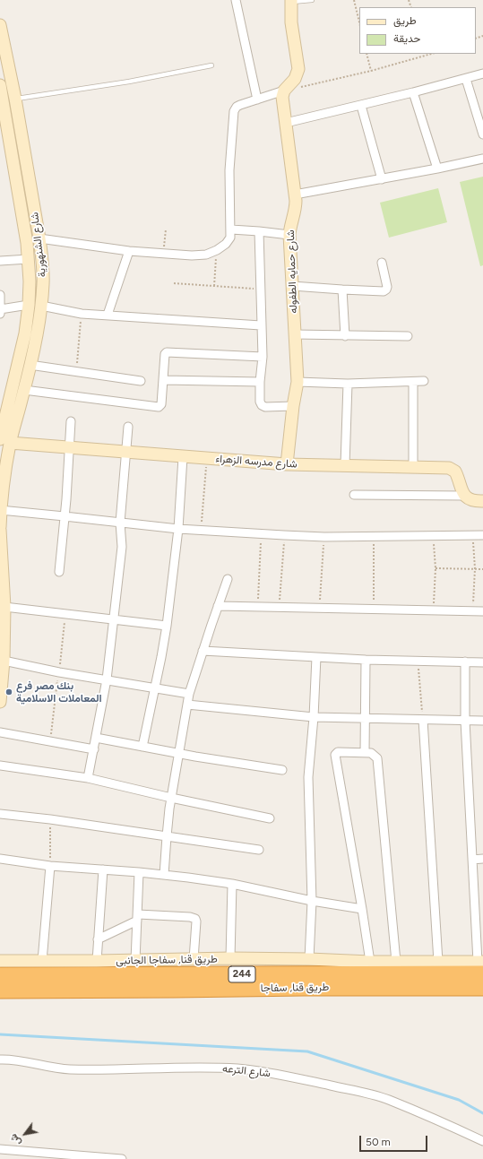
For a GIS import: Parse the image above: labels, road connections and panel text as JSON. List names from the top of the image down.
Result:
{
  "streets": {
    "highway": ["244", "طريق قنا, سفاجا"],
    "street": [
      "شارع الشنهورية",
      "شارع حمايه الطفوله",
      "شارع مدرسه الزهراء",
      "طريق قنا, سفاجا الجانبى",
      "شارع الترعه"
    ]
  },
  "crossings": [
    ["شارع الشنهورية", "شارع مدرسه الزهراء"],
    ["شارع حمايه الطفوله", "شارع مدرسه الزهراء"],
    ["طريق قنا, سفاجا الجانبى", "طريق قنا, سفاجا"]
  ],
  "places": ["بنك مصر فرع المعاملات الاسلامية"],
  "legend": ["طريق", "حديقة"],
  "scale_bar": "50 m",
  "north": "bottom left"
}
